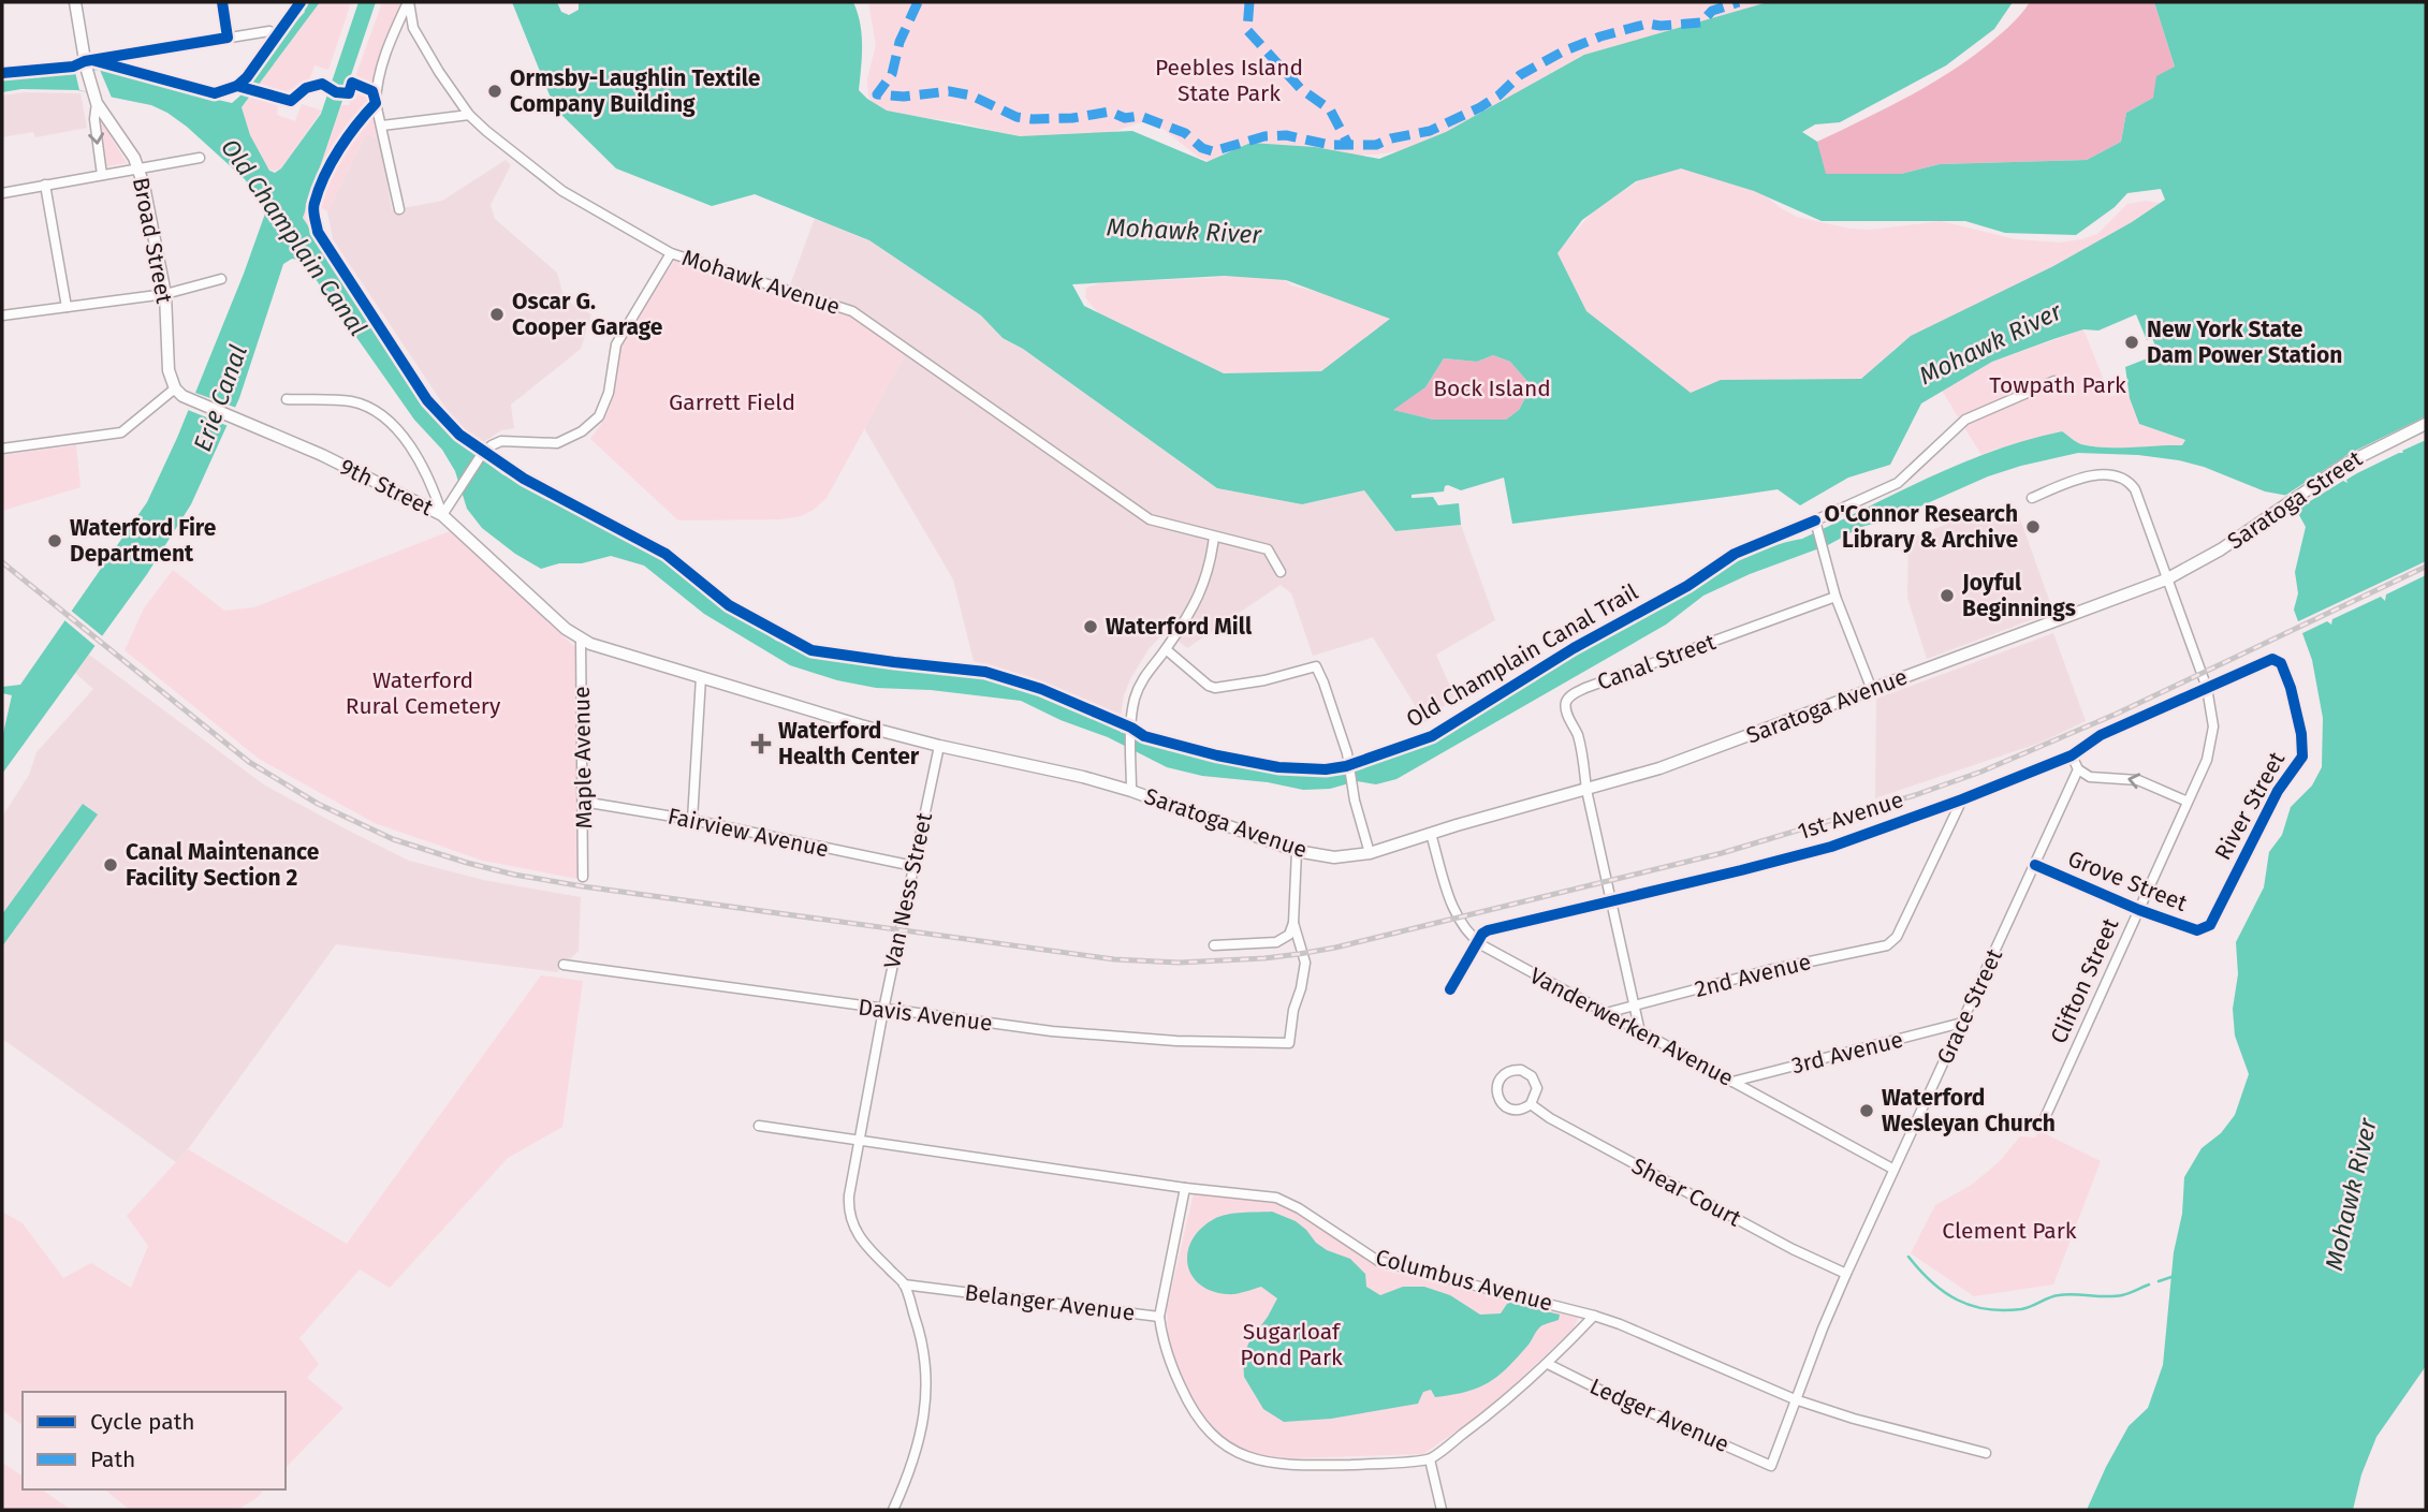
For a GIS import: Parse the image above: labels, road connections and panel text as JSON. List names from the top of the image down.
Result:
{
  "streets": {
    "main road": [
      "Broad Street",
      "9th Street",
      "Saratoga Street",
      "Saratoga Avenue"
    ],
    "street": [
      "Mohawk Avenue",
      "Canal Street",
      "Maple Avenue",
      "River Street",
      "1st Avenue",
      "Fairview Avenue",
      "Grove Street",
      "Van Ness Street",
      "2nd Avenue",
      "Clifton Street",
      "Grace Street",
      "Davis Avenue",
      "Vanderwerken Avenue",
      "3rd Avenue",
      "Shear Court",
      "Columbus Avenue",
      "Belanger Avenue",
      "Ledger Avenue"
    ],
    "cycle path": ["Old Champlain Canal Trail"]
  },
  "crossings": [
    ["Broad Street", "9th Street"],
    ["9th Street", "Saratoga Avenue"],
    ["Saratoga Street", "Saratoga Avenue"],
    ["Saratoga Street", "Clifton Street"],
    ["Canal Street", "Saratoga Avenue"],
    ["Saratoga Avenue", "Maple Avenue"],
    ["Saratoga Avenue", "Van Ness Street"],
    ["Saratoga Avenue", "Clifton Street"],
    ["Saratoga Avenue", "Vanderwerken Avenue"],
    ["Maple Avenue", "Fairview Avenue"],
    ["River Street", "1st Avenue"],
    ["River Street", "Grove Street"],
    ["1st Avenue", "2nd Avenue"],
    ["1st Avenue", "Clifton Street"],
    ["1st Avenue", "Vanderwerken Avenue"],
    ["Fairview Avenue", "Van Ness Street"],
    ["Grove Street", "Clifton Street"],
    ["Grove Street", "Grace Street"],
    ["Van Ness Street", "Davis Avenue"],
    ["Van Ness Street", "Columbus Avenue"],
    ["Van Ness Street", "Belanger Avenue"],
    ["2nd Avenue", "Vanderwerken Avenue"],
    ["Grace Street", "Vanderwerken Avenue"],
    ["Grace Street", "3rd Avenue"],
    ["Grace Street", "Shear Court"],
    ["Grace Street", "Columbus Avenue"],
    ["Grace Street", "Ledger Avenue"],
    ["Vanderwerken Avenue", "3rd Avenue"]
  ],
  "water": ["Mohawk River", "Old Champlain Canal", "Erie Canal"],
  "parks": [
    "Peebles Island State Park",
    "Towpath Park",
    "Bock Island",
    "Garrett Field",
    "Waterford Rural Cemetery",
    "Clement Park",
    "Sugarloaf Pond Park"
  ],
  "places": {
    "other": [
      "Ormsby-Laughlin Textile Company Building",
      "Oscar G. Cooper Garage",
      "New York State Dam Power Station",
      "O'Connor Research Library & Archive",
      "Waterford Fire Department",
      "Joyful Beginnings",
      "Waterford Mill",
      "Canal Maintenance Facility Section 2",
      "Waterford Wesleyan Church"
    ],
    "health": ["Waterford Health Center"]
  },
  "legend": ["Cycle path", "Path"]
}
